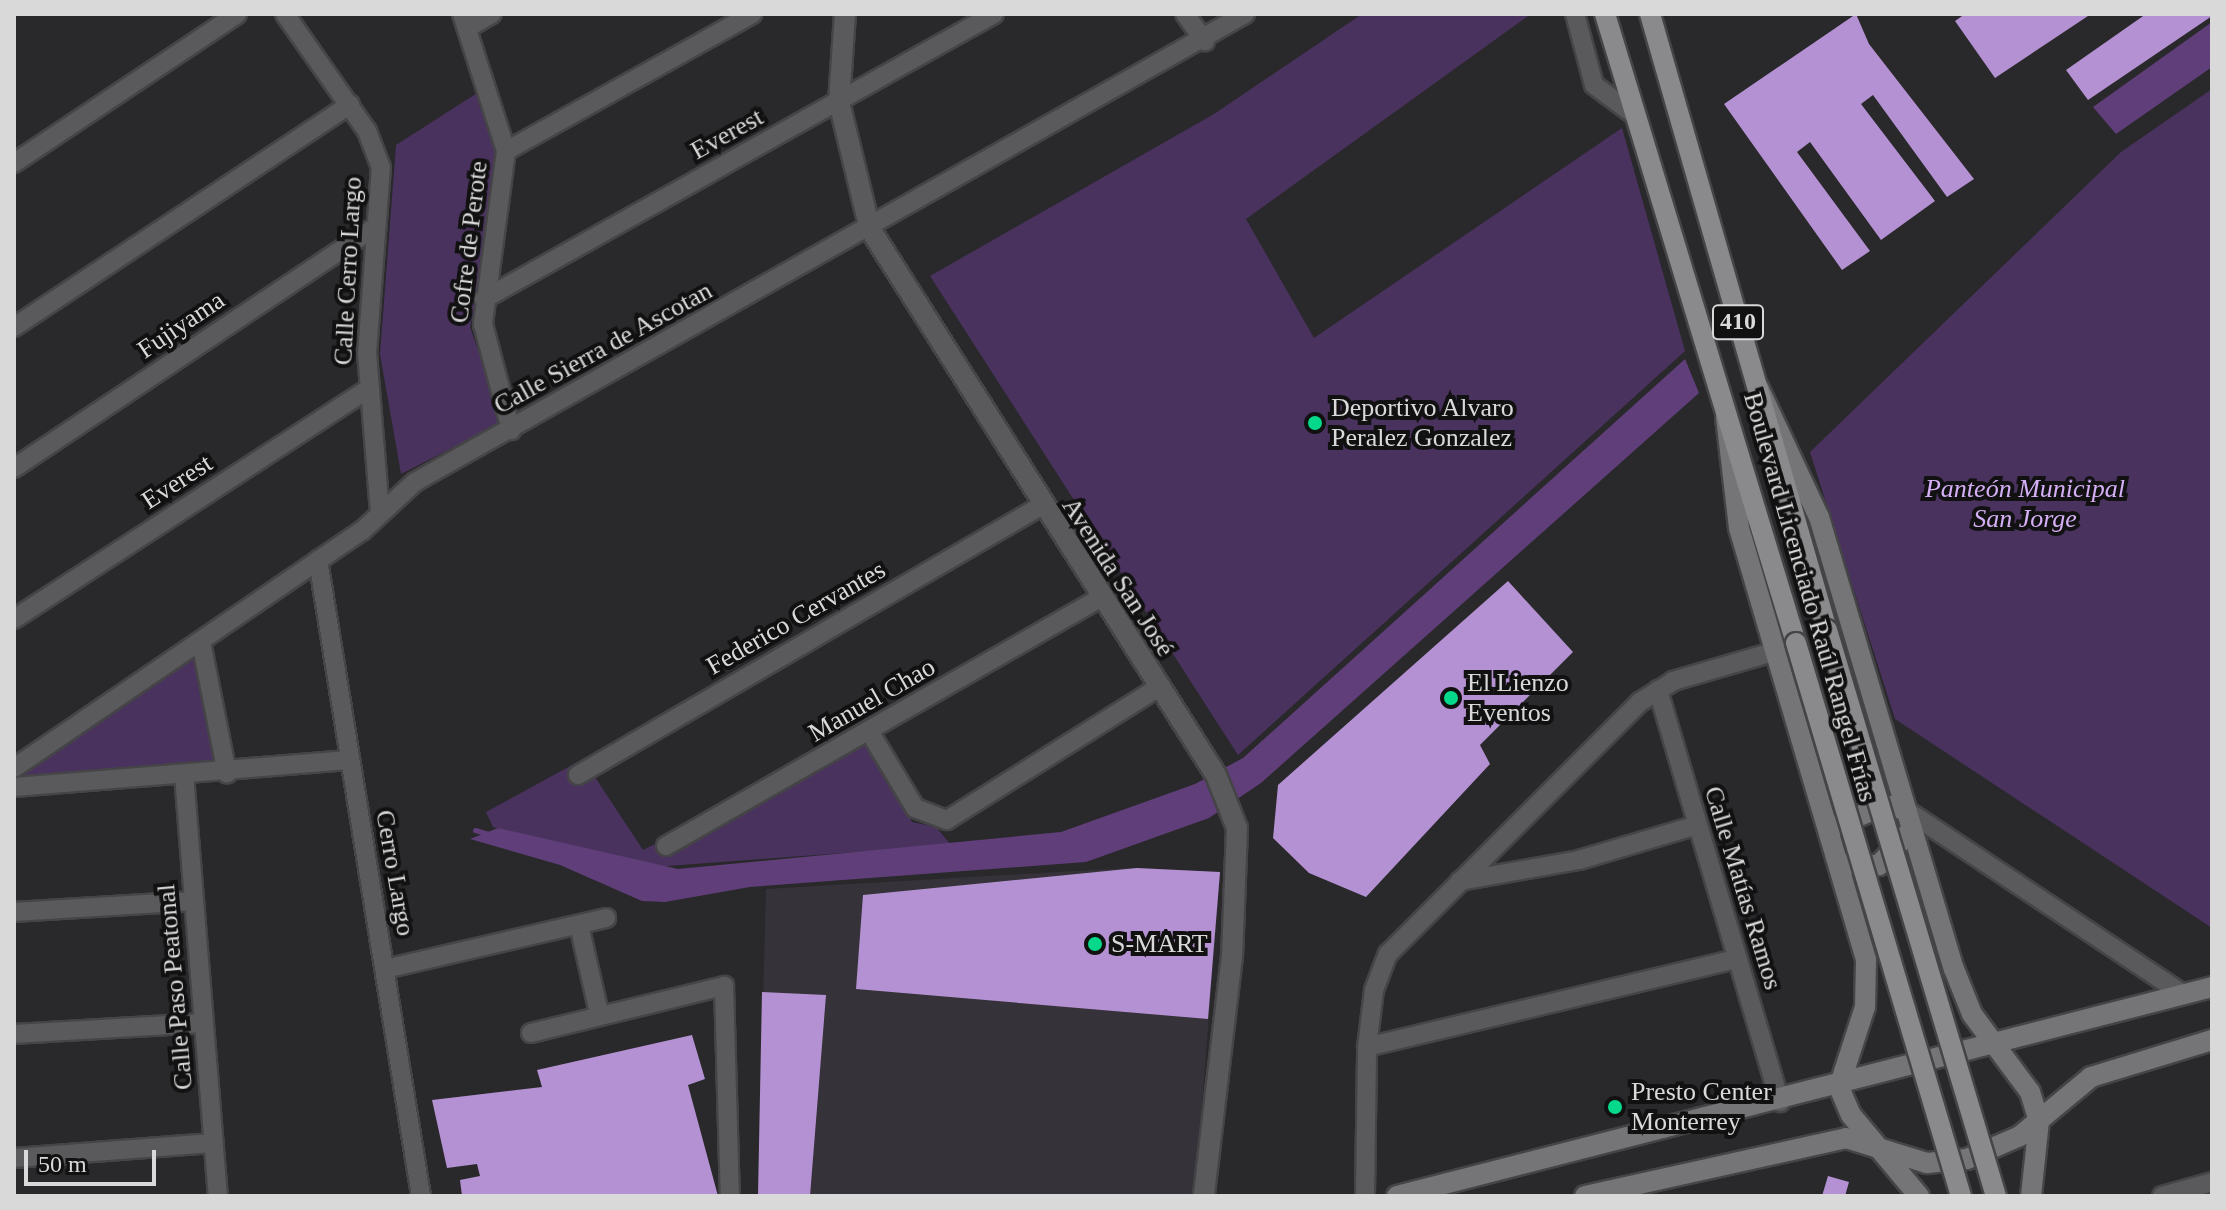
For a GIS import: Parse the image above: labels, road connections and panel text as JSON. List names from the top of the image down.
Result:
{
  "streets": {
    "main road": ["410", "Boulevard Licenciado Raúl Rangel Frías"],
    "street": [
      "Everest",
      "Cofre de Perote",
      "Calle Cerro Largo",
      "Fujiyama",
      "Calle Sierra de Ascotan",
      "Avenida San José",
      "Federico Cervantes",
      "Manuel Chao",
      "Cerro Largo",
      "Calle Matías Ramos",
      "Calle Paso Peatonal"
    ]
  },
  "crossings": [
    ["Everest", "Cofre de Perote"],
    ["Everest", "Calle Cerro Largo"],
    ["Everest", "Avenida San José"],
    ["Cofre de Perote", "Calle Sierra de Ascotan"],
    ["Calle Cerro Largo", "Fujiyama"],
    ["Calle Cerro Largo", "Calle Sierra de Ascotan"],
    ["Calle Sierra de Ascotan", "Avenida San José"],
    ["Calle Sierra de Ascotan", "Cerro Largo"],
    ["Avenida San José", "Federico Cervantes"],
    ["Avenida San José", "Manuel Chao"]
  ],
  "parks": ["Panteón Municipal San Jorge"],
  "places": [
    "Deportivo Alvaro Peralez Gonzalez",
    "El Lienzo Eventos",
    "S-MART",
    "Presto Center Monterrey"
  ],
  "scale_bar": "50 m"
}
